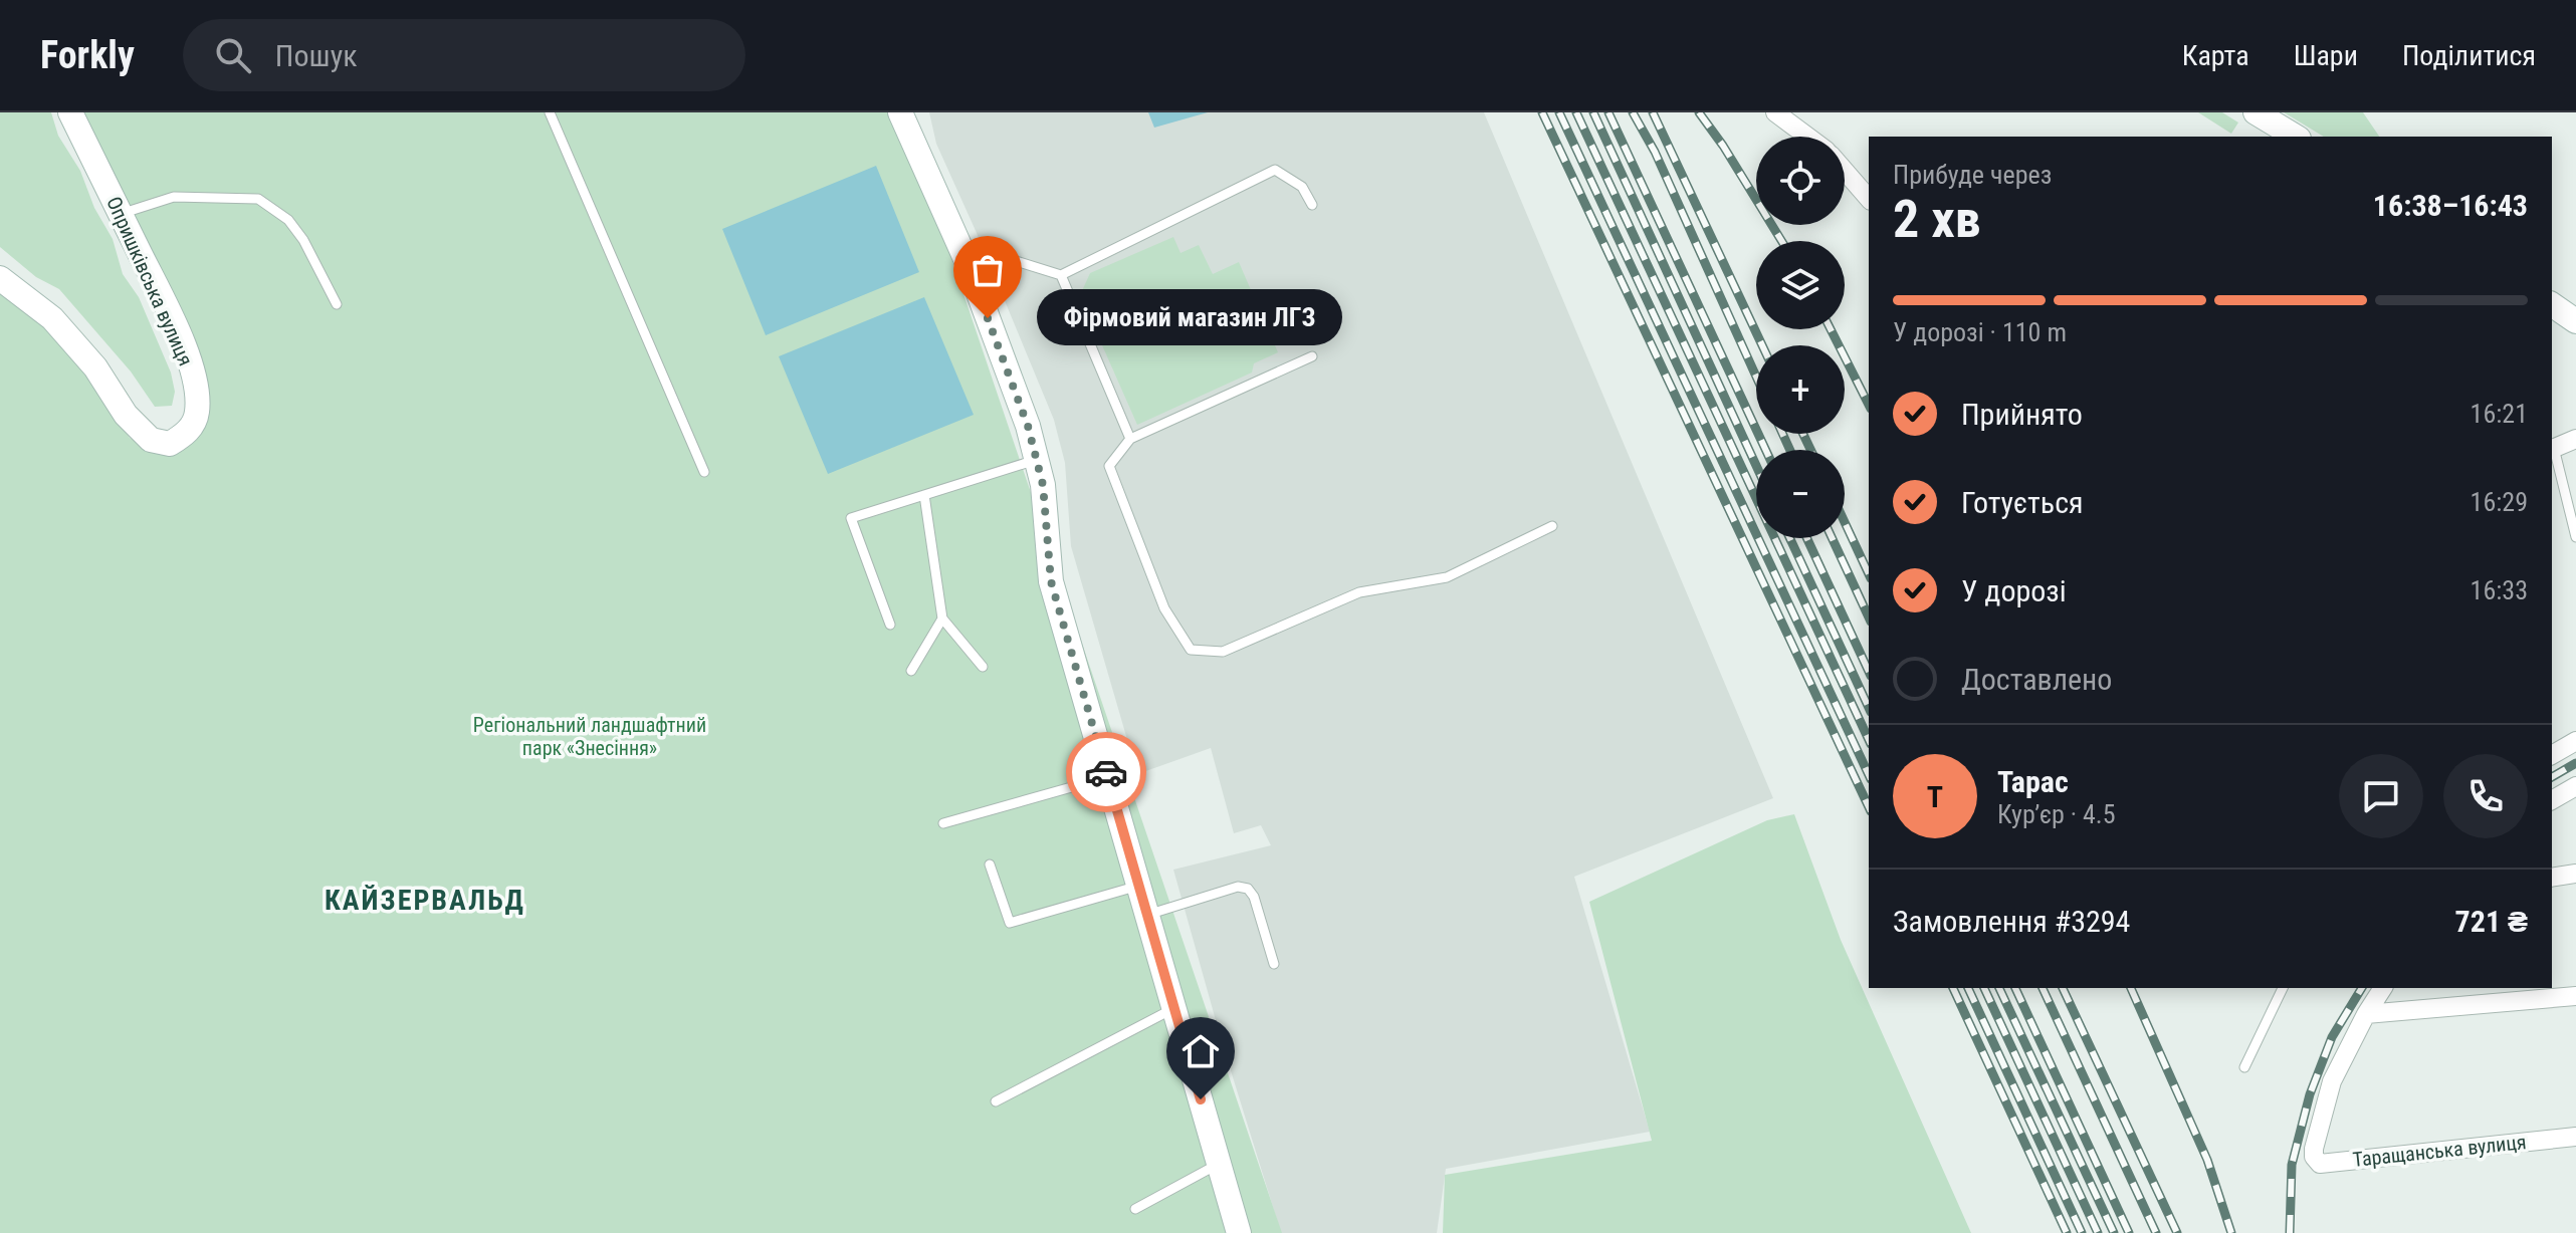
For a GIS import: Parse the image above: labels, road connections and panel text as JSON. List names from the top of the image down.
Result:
{
  "streets": {
    "street": ["Опришківська вулиця", "Таращанська вулиця"]
  },
  "districts": ["КАЙЗЕРВАЛЬД"],
  "parks": ["Регіональний ландшафтний парк «Знесіння»"],
  "places": ["Фірмовий магазин ЛГЗ"],
  "page": {
    "header": "Forkly",
    "search": "Пошук",
    "nav": ["Карта", "Шари", "Поділитися"],
    "map_buttons": ["+", "−"],
    "heading": ["2 хв", "Прибуде через", "16:38–16:43"],
    "panel": [
      "Тарас",
      "Кур’єр · 4.5",
      "Замовлення #3294",
      "721 ₴"
    ],
    "bar": "У дорозі · 110 m",
    "bubble": "Фірмовий магазин ЛГЗ",
    "list": [
      ["Прийнято", "16:21"],
      ["Готується", "16:29"],
      ["У дорозі", "16:33"],
      "Доставлено"
    ],
    "round": "Т"
  }
}
